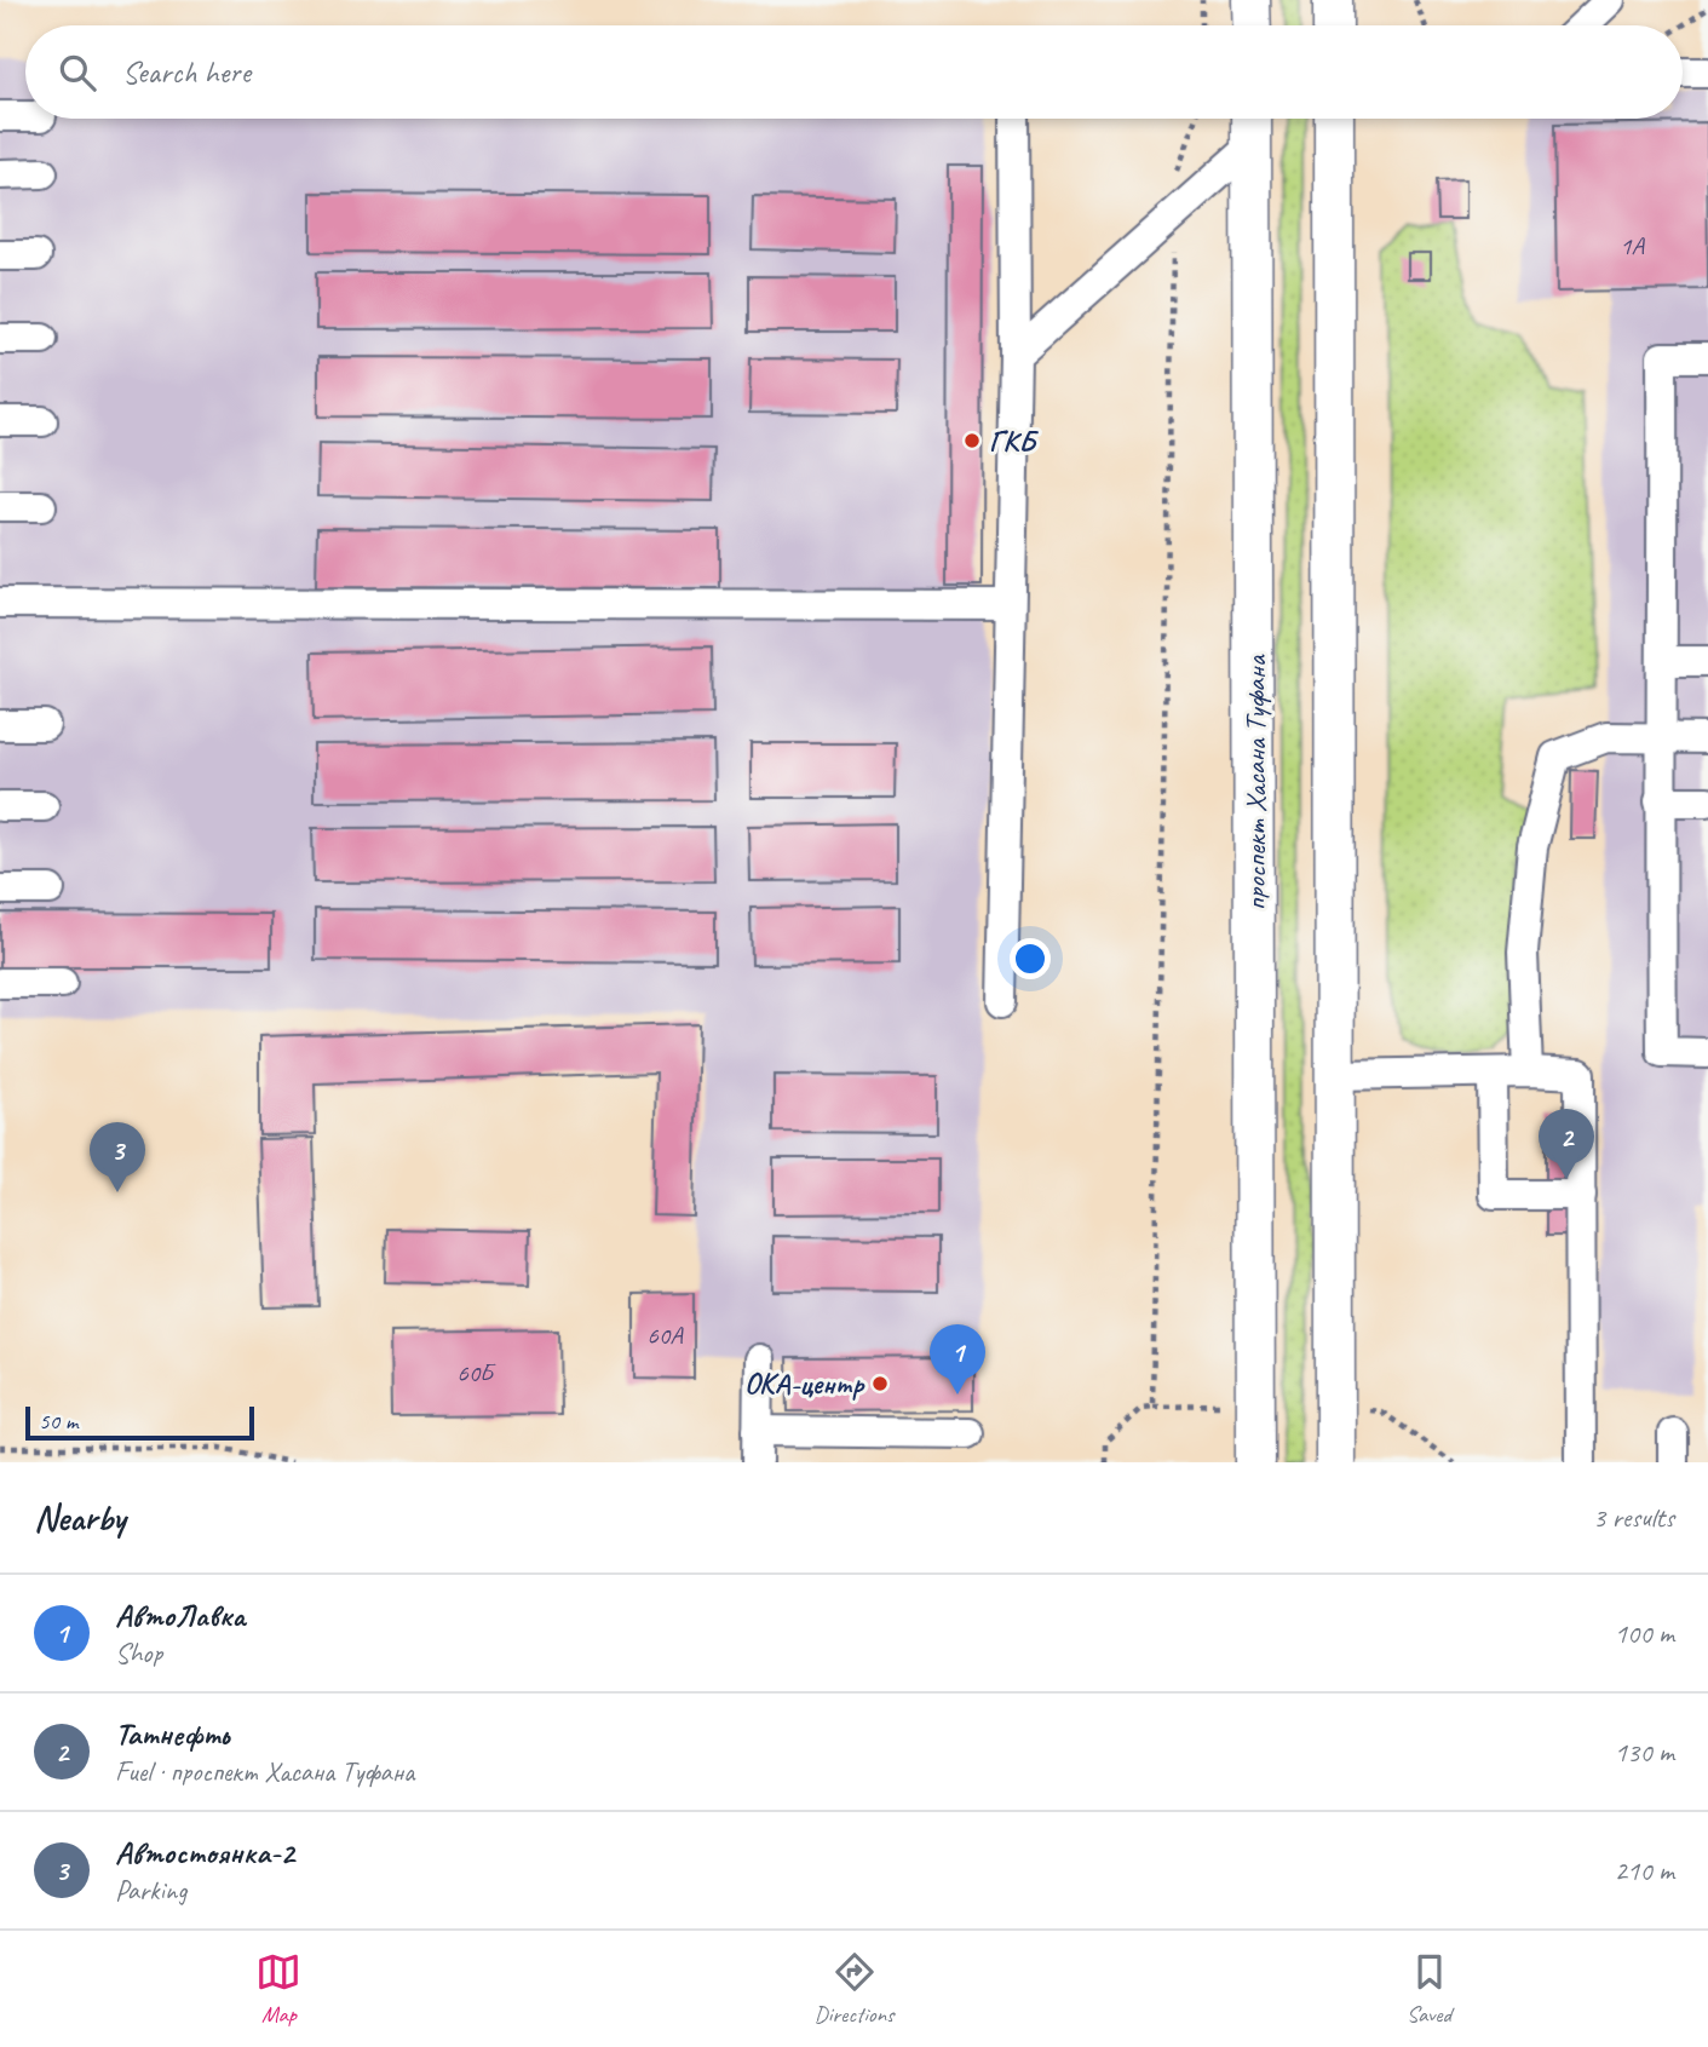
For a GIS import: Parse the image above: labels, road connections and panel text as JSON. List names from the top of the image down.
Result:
{
  "streets": {
    "main road": ["проспект Хасана Туфана"]
  },
  "places": ["ГКБ", "ОКА-центр"],
  "house_numbers": ["1А", "60А", "60Б"],
  "scale_bar": "50 m",
  "page": {
    "search": "Search here",
    "pins": ["2", "3", "1"],
    "scale": "50 m",
    "heading": ["Nearby", "3 results"],
    "list": [
      {
        "mark": "1",
        "name": "АвтоЛавка",
        "note": "Shop",
        "value": "100 m"
      },
      {
        "mark": "2",
        "name": "Татнефть",
        "note": "Fuel · проспект Хасана Туфана",
        "value": "130 m"
      },
      {
        "mark": "3",
        "name": "Автостоянка-2",
        "note": "Parking",
        "value": "210 m"
      }
    ],
    "nav": ["Map", "Directions", "Saved"]
  }
}
